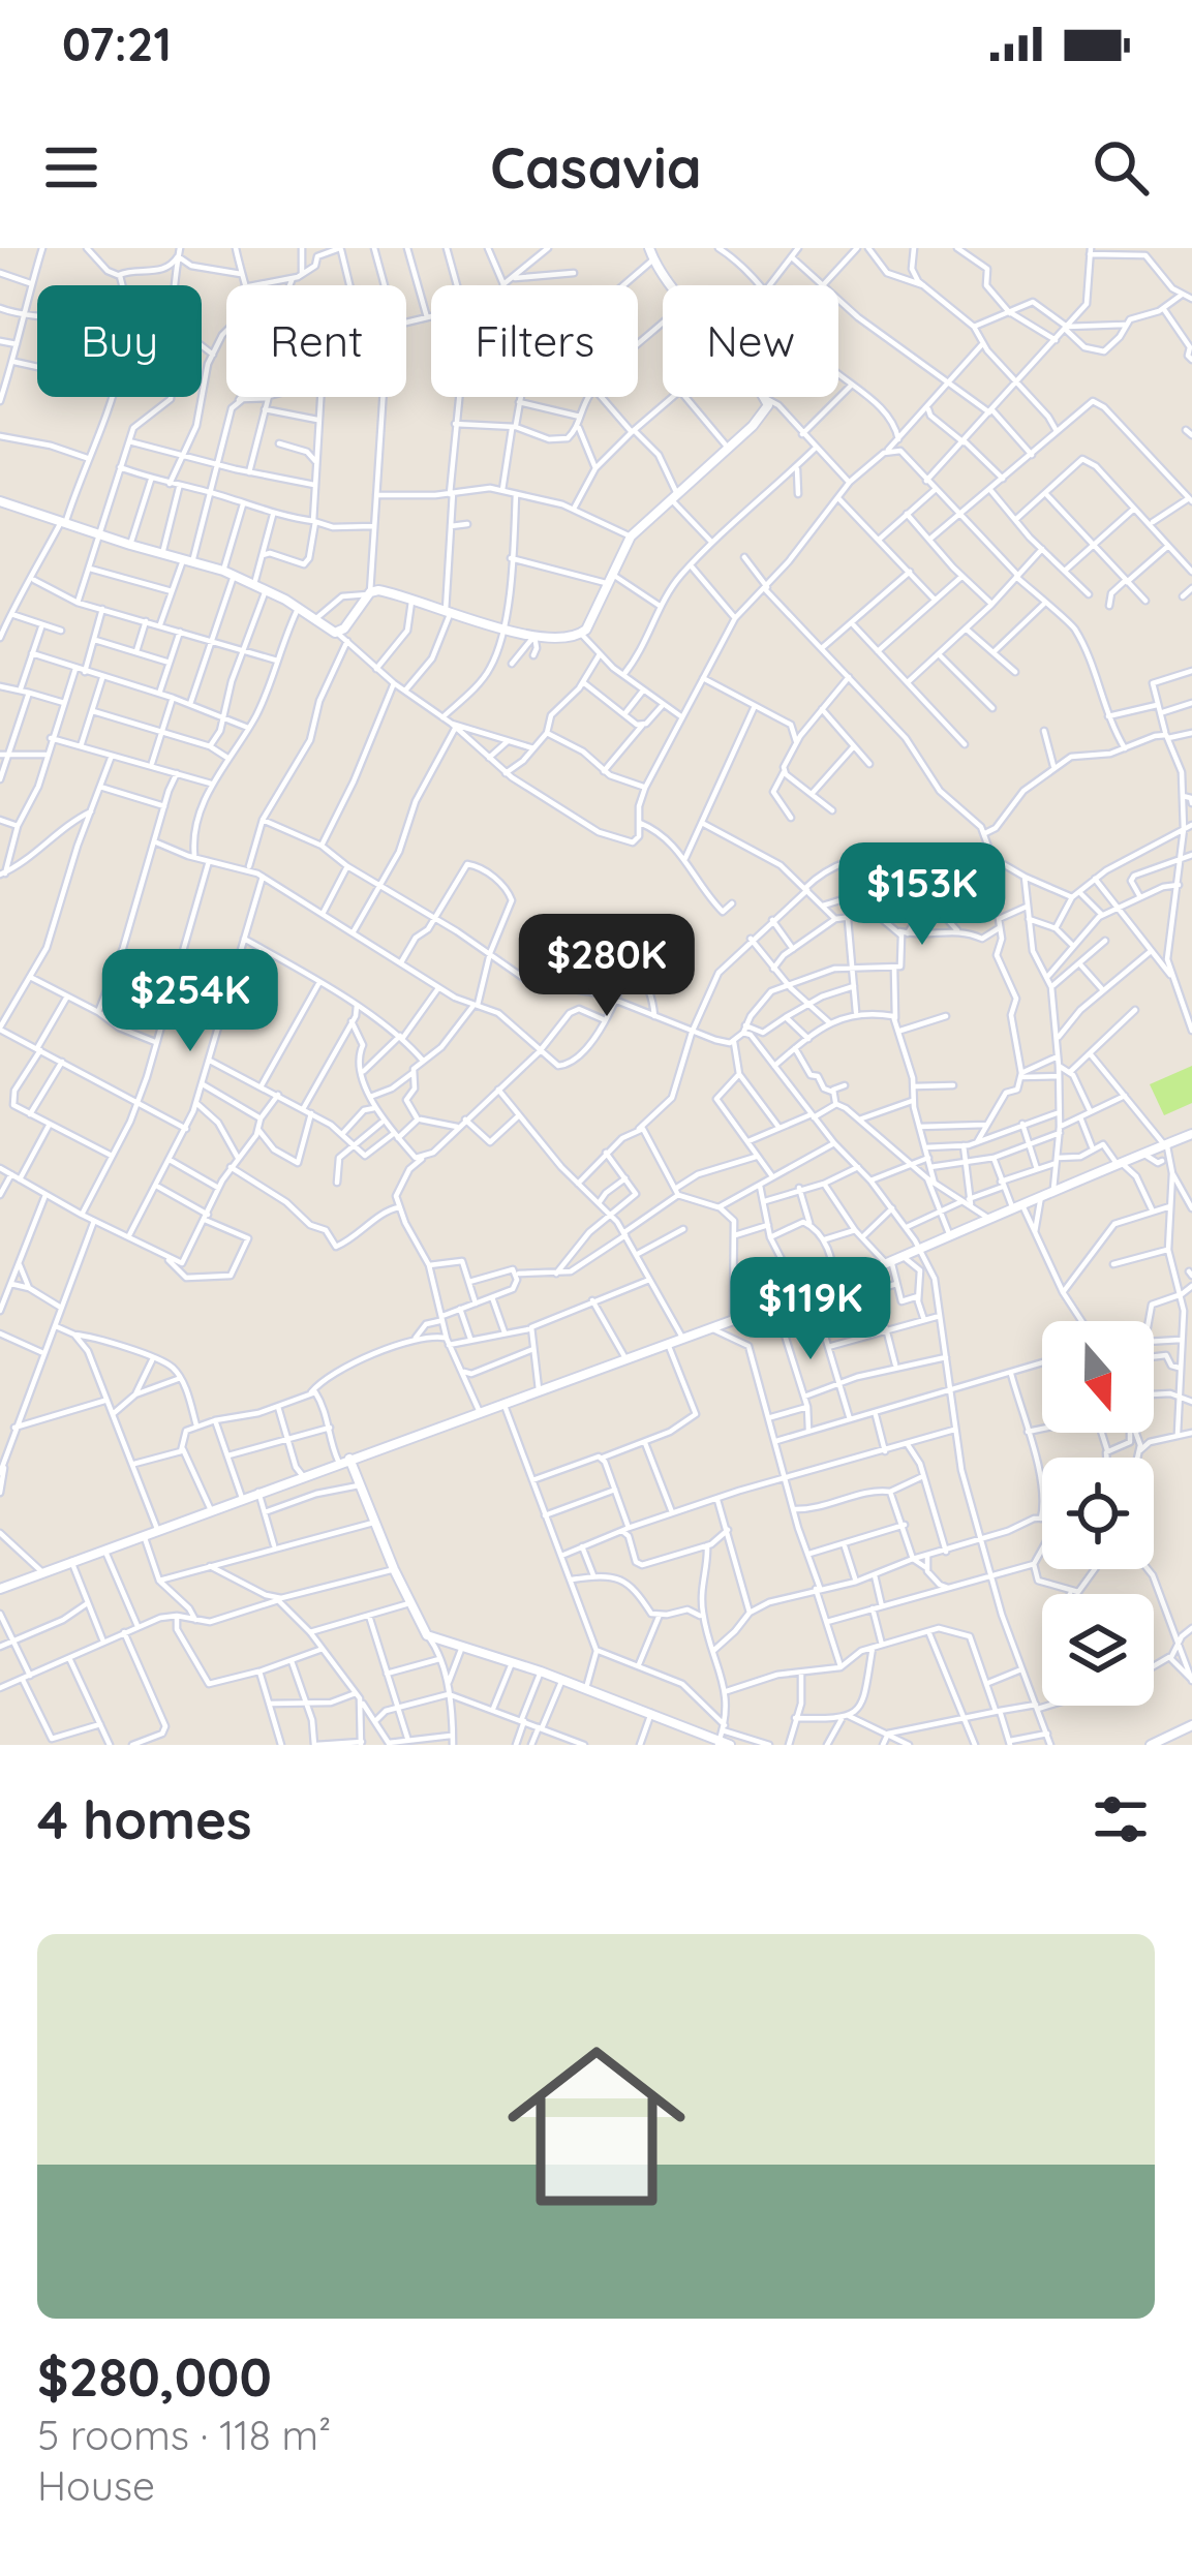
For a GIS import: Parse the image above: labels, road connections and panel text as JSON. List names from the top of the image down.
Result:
{
  "north": "bottom",
  "page": {
    "status": "07:21",
    "header": "Casavia",
    "chip": [
      "Buy",
      "Rent",
      "Filters",
      "New"
    ],
    "price": [
      "$153K",
      "$280K",
      "$254K",
      "$119K"
    ],
    "heading": "4 homes",
    "list": [
      {
        "name": "$280,000",
        "note": "5 rooms · 118 m² · House"
      }
    ]
  }
}
